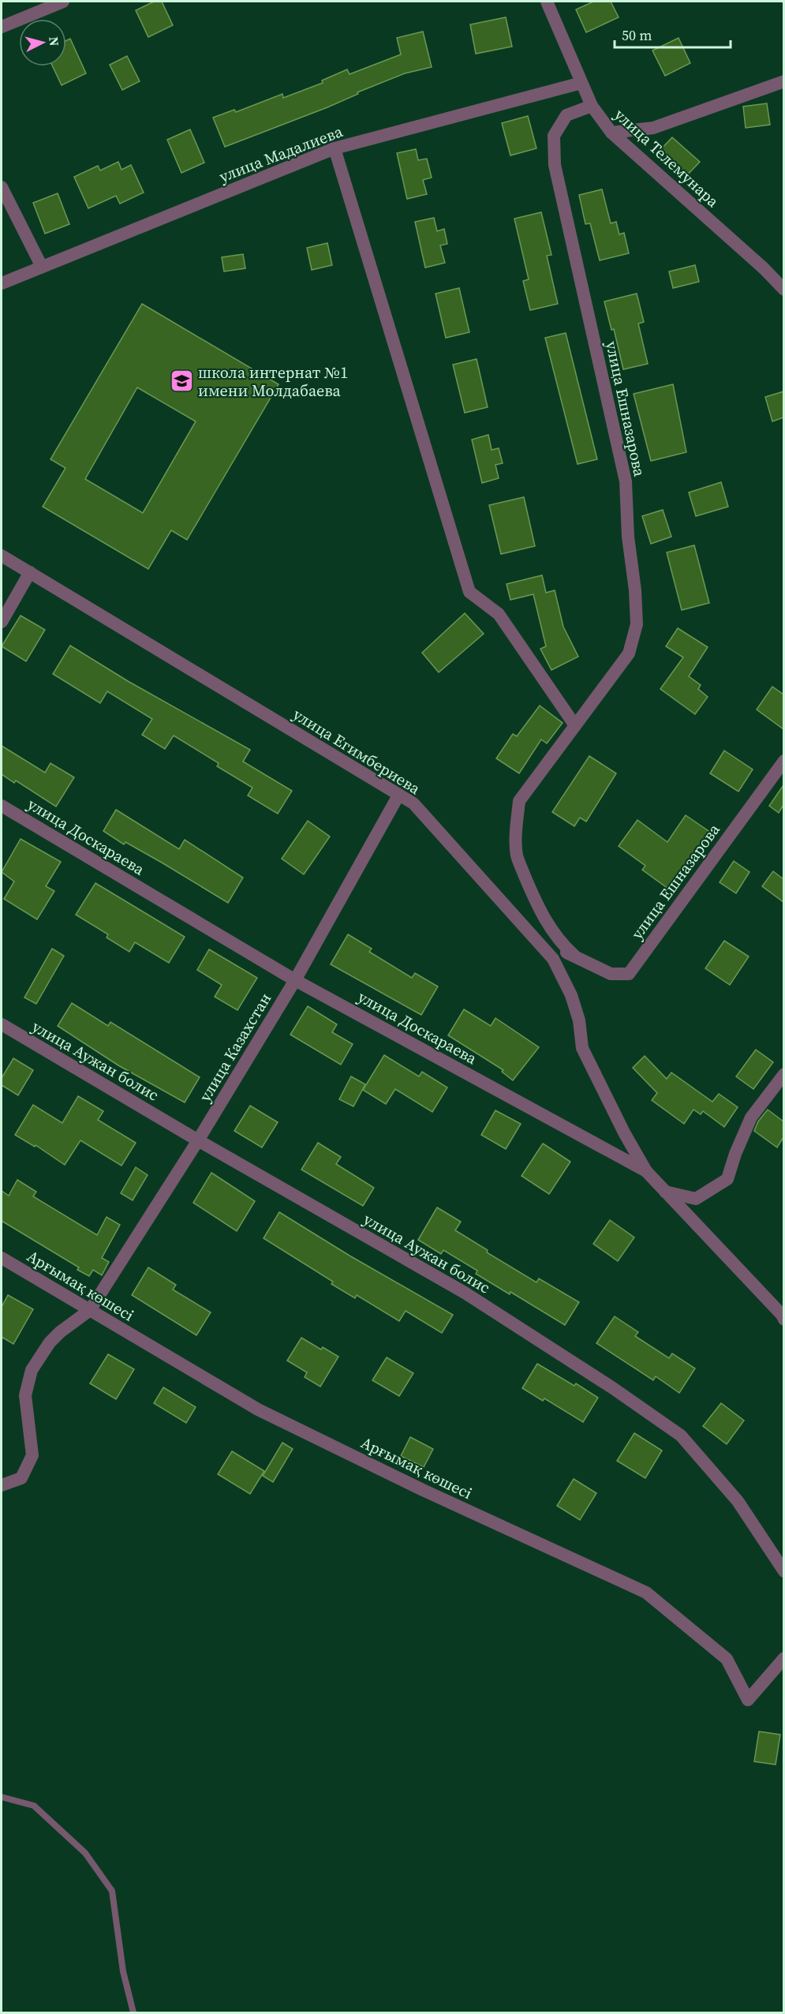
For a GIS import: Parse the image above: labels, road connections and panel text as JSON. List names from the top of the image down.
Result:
{
  "streets": {
    "street": [
      "улица Мадалиева",
      "улица Телемунара",
      "улица Ешназарова",
      "улица Егимбериева",
      "улица Доскараева",
      "улица Казахстан",
      "улица Аужан болис",
      "Арғымақ көшесі"
    ]
  },
  "crossings": [
    ["улица Мадалиева", "улица Телемунара"],
    ["улица Телемунара", "улица Ешназарова"],
    ["улица Ешназарова", "улица Егимбериева"],
    ["улица Егимбериева", "улица Доскараева"],
    ["улица Егимбериева", "улица Казахстан"],
    ["улица Доскараева", "улица Казахстан"],
    ["улица Казахстан", "улица Аужан болис"],
    ["улица Казахстан", "Арғымақ көшесі"]
  ],
  "places": {
    "school or university": ["школа интернат №1 имени Молдабаева"]
  },
  "scale_bar": "50 m",
  "north": "right"
}
